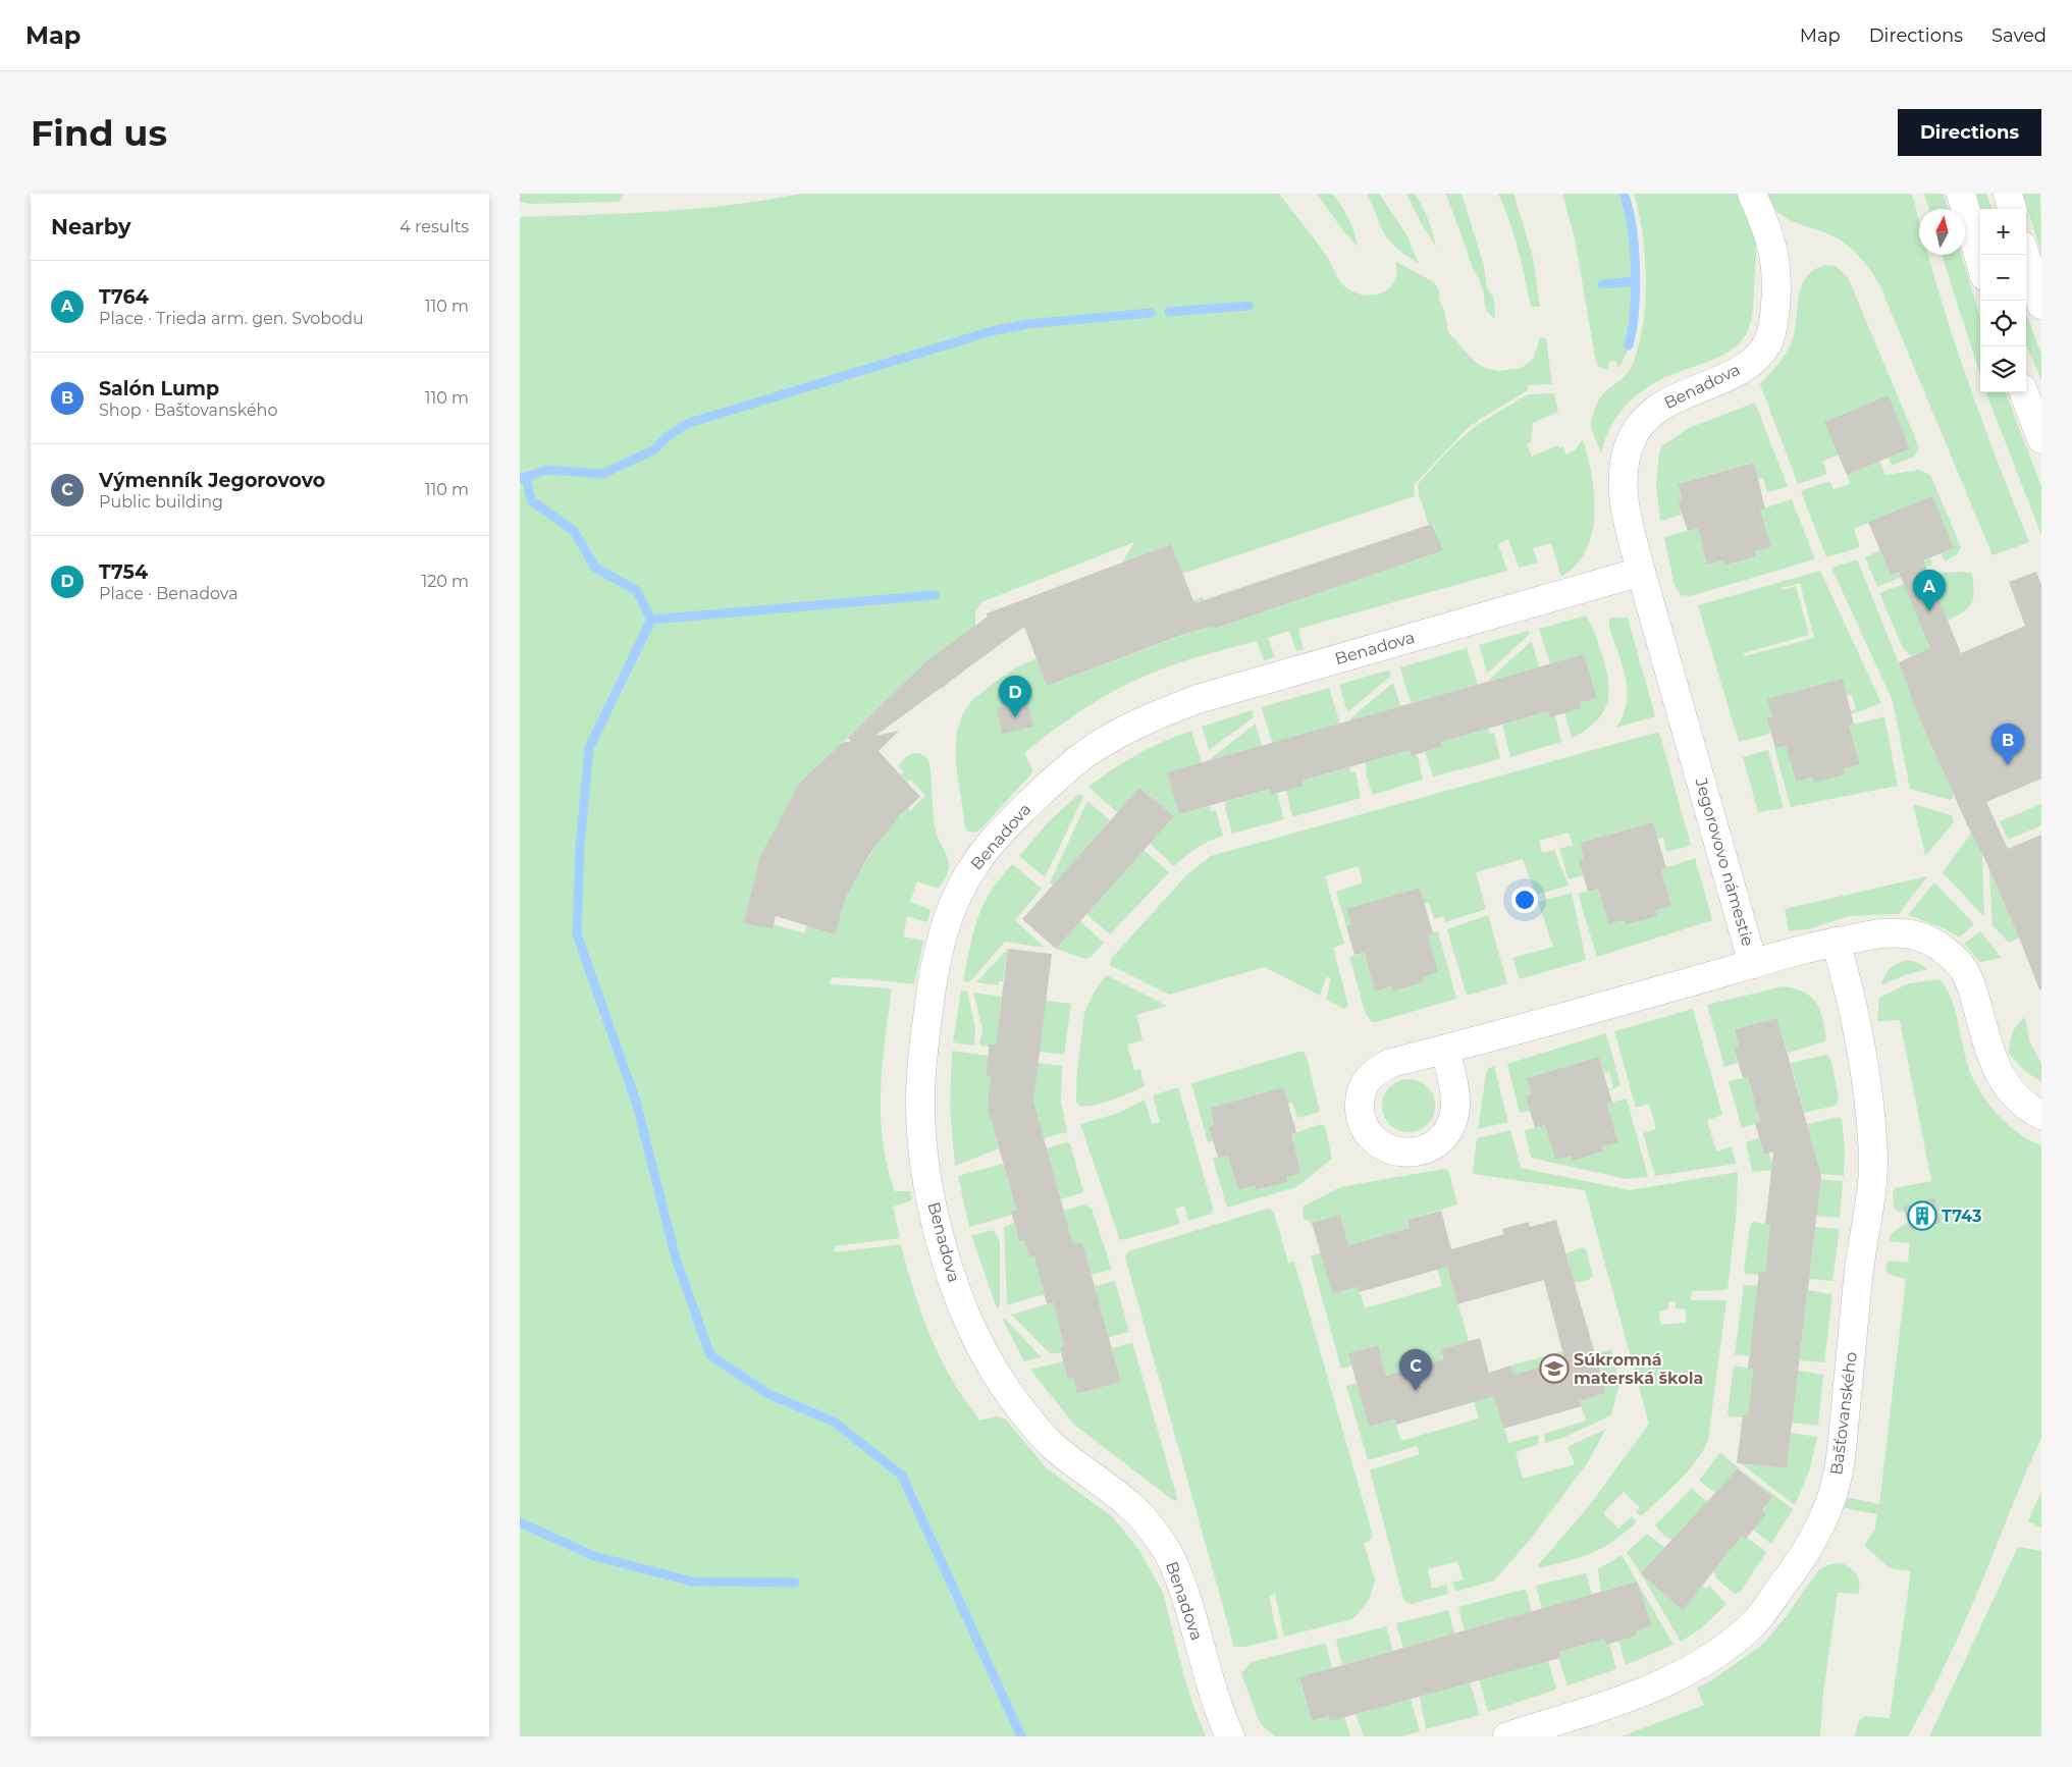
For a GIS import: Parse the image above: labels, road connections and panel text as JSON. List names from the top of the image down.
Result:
{
  "streets": {
    "street": ["Benadova", "Jegorovovo námestie", "Bašťovanského"]
  },
  "crossings": [
    ["Benadova", "Jegorovovo námestie"]
  ],
  "places": {
    "building": ["T743"],
    "school or university": ["Súkromná materská škola"]
  },
  "north": "top",
  "page": {
    "header": "Map",
    "nav": ["Map", "Directions", "Saved"],
    "buttons": "Directions",
    "title": "Find us",
    "heading": ["Nearby", "4 results"],
    "map_buttons": ["+", "−"],
    "list": [
      {
        "mark": "A",
        "name": "T764",
        "note": "Place · Trieda arm. gen. Svobodu",
        "value": "110 m"
      },
      {
        "mark": "B",
        "name": "Salón Lump",
        "note": "Shop · Bašťovanského",
        "value": "110 m"
      },
      {
        "mark": "C",
        "name": "Výmenník Jegorovovo",
        "note": "Public building",
        "value": "110 m"
      },
      {
        "mark": "D",
        "name": "T754",
        "note": "Place · Benadova",
        "value": "120 m"
      }
    ],
    "pins": [
      "A",
      "D",
      "B",
      "C"
    ]
  }
}
